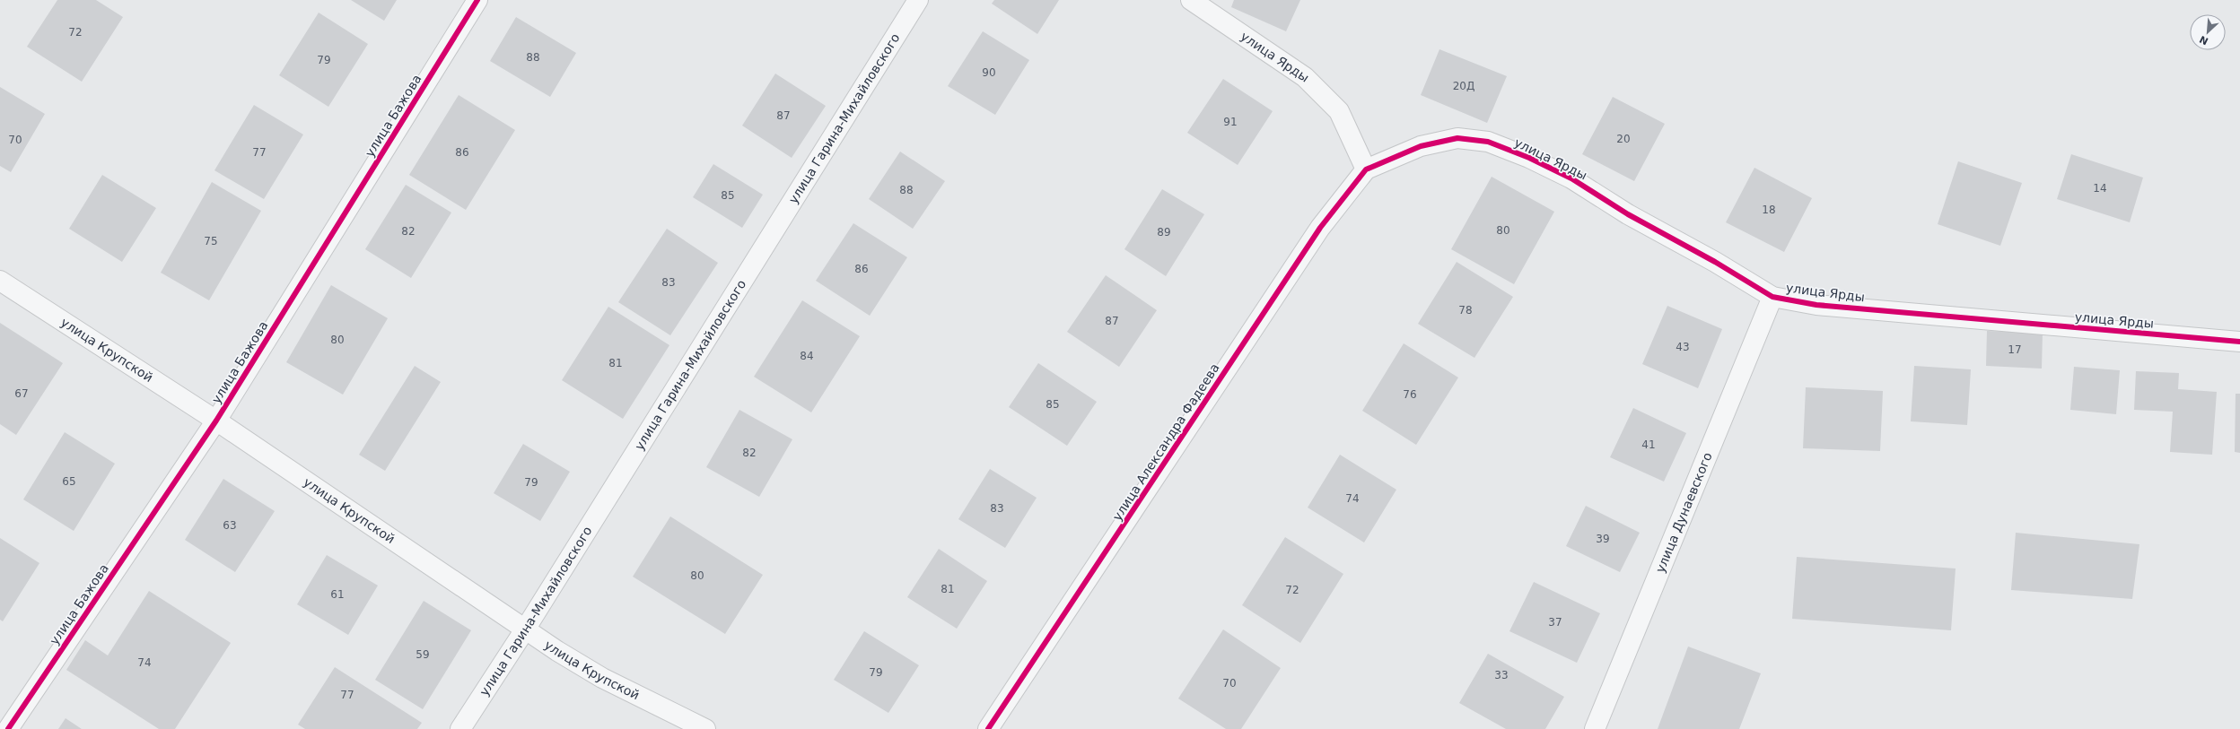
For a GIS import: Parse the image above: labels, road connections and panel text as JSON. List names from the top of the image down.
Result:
{
  "streets": {
    "street": [
      "улица Ярды",
      "улица Бажова",
      "улица Гарина-Михайловского",
      "улица Крупской",
      "улица Александра Фадеева",
      "улица Дунаевского"
    ]
  },
  "crossings": [
    ["улица Ярды", "улица Александра Фадеева"],
    ["улица Ярды", "улица Дунаевского"],
    ["улица Бажова", "улица Крупской"],
    ["улица Гарина-Михайловского", "улица Крупской"]
  ],
  "house_numbers": [
    "72",
    "88",
    "79",
    "90",
    "20Д",
    "87",
    "91",
    "20",
    "70",
    "77",
    "86",
    "14",
    "88",
    "85",
    "18",
    "80",
    "82",
    "89",
    "75",
    "86",
    "83",
    "78",
    "87",
    "80",
    "43",
    "17",
    "84",
    "81",
    "67",
    "76",
    "85",
    "41",
    "82",
    "65",
    "79",
    "74",
    "83",
    "63",
    "39",
    "80",
    "81",
    "72",
    "61",
    "37",
    "59",
    "74",
    "79",
    "33",
    "70",
    "77"
  ],
  "north": "bottom left"
}
